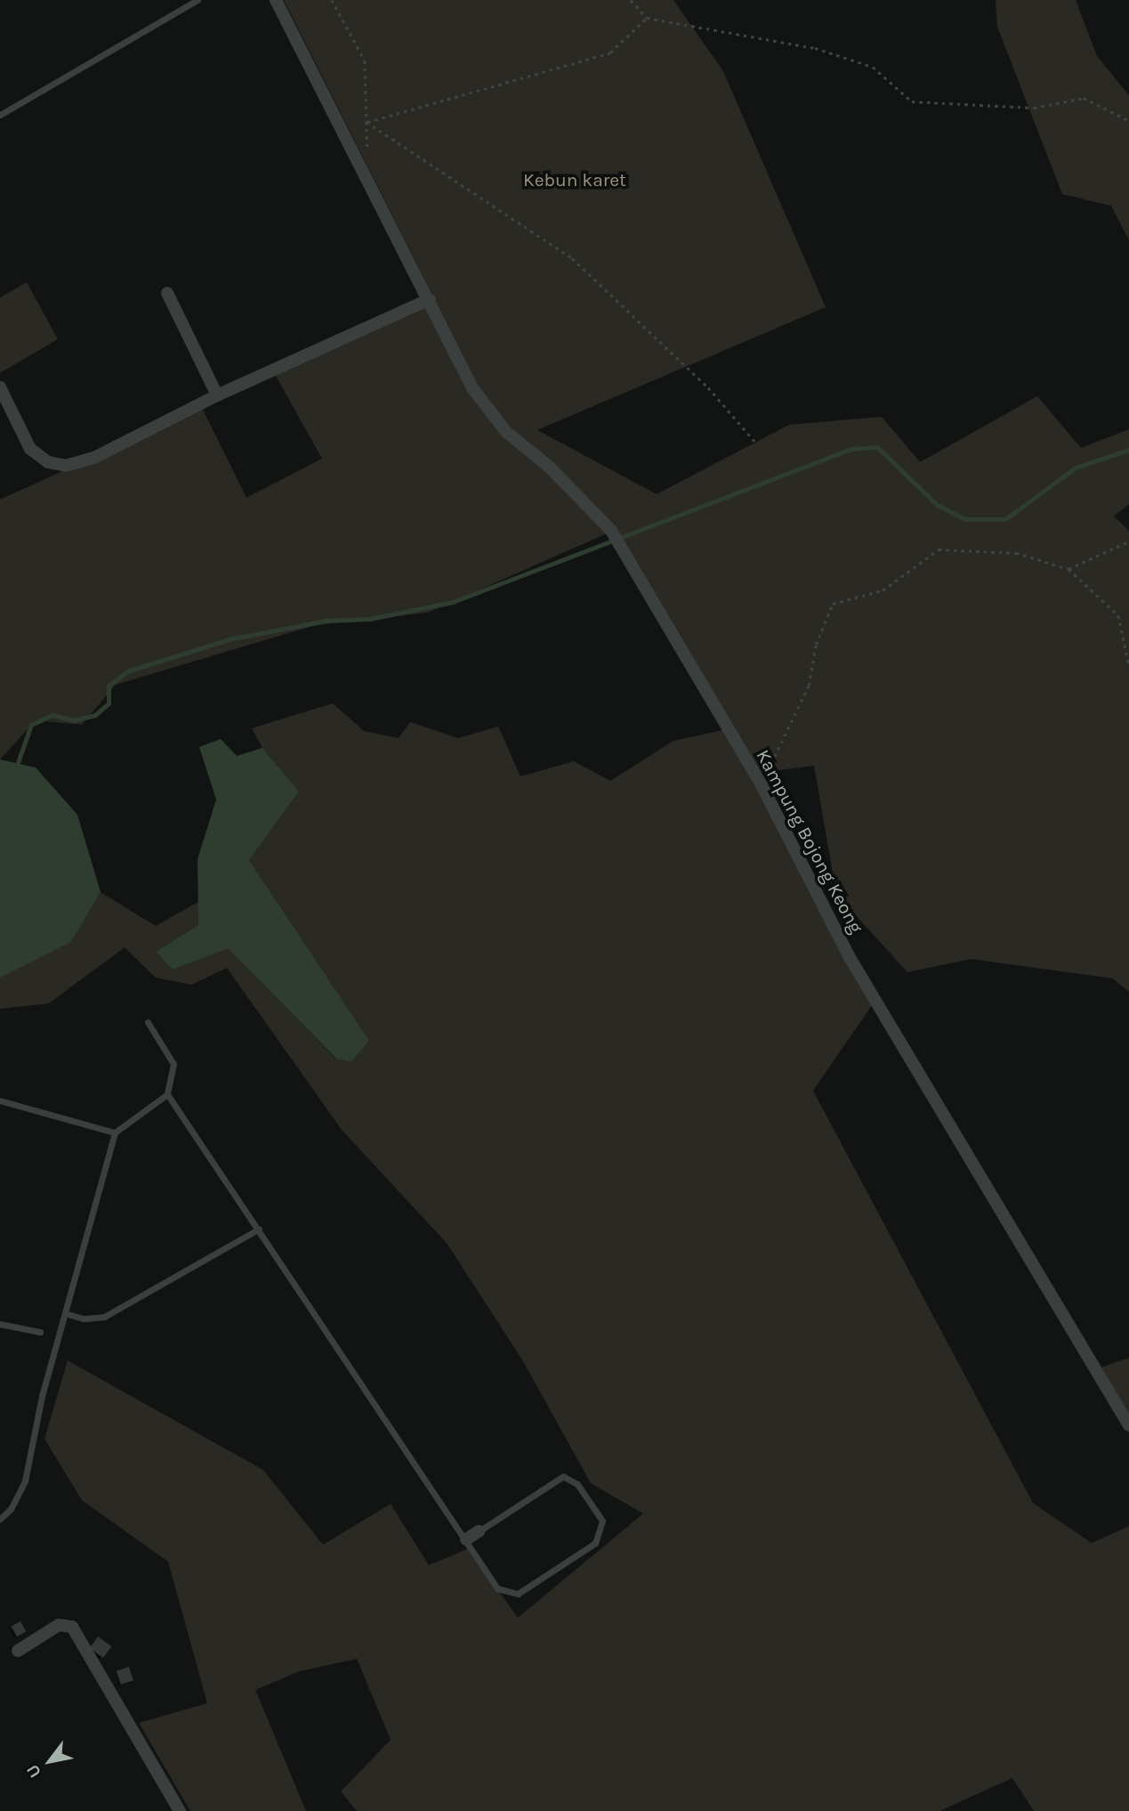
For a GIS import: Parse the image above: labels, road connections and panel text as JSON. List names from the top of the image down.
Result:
{
  "streets": {
    "street": ["Kampung Bojong Keong"]
  },
  "parks": ["Kebun karet"],
  "north": "bottom left"
}
